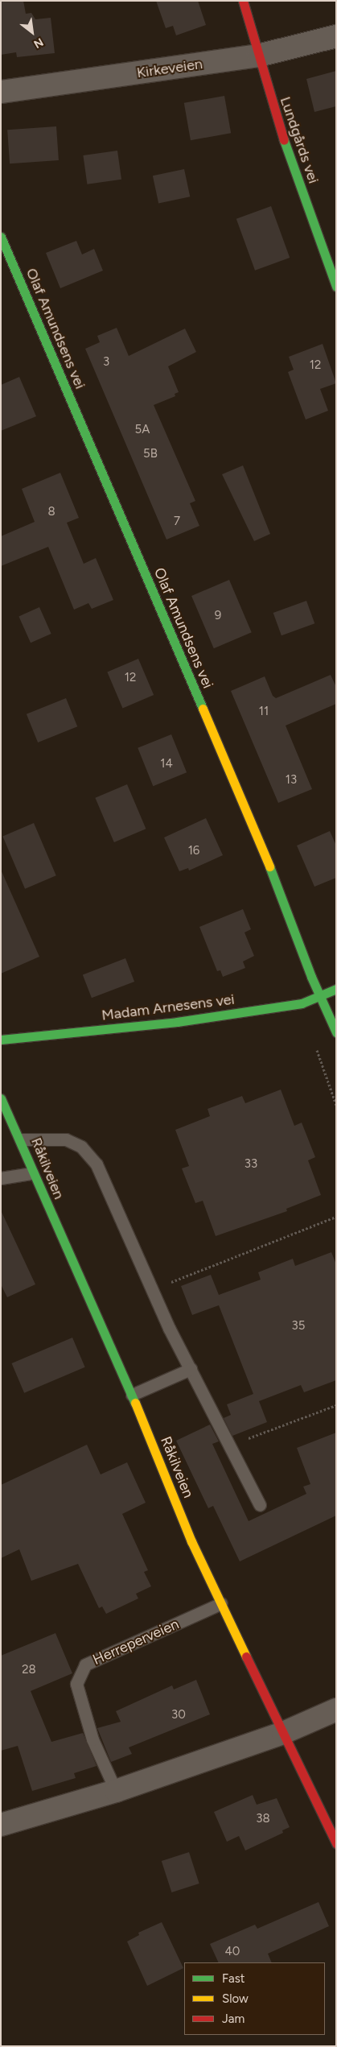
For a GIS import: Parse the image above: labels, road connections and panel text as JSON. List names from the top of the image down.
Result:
{
  "streets": {
    "street": [
      "Kirkeveien",
      "Lundgårds vei",
      "Olaf Amundsens vei",
      "Madam Arnesens vei",
      "Råkilveien"
    ],
    "lane": ["Herreperveien"]
  },
  "crossings": [
    ["Kirkeveien", "Lundgårds vei"],
    ["Olaf Amundsens vei", "Madam Arnesens vei"],
    ["Råkilveien", "Herreperveien"]
  ],
  "house_numbers": [
    "3",
    "12",
    "5A",
    "5B",
    "8",
    "7",
    "9",
    "12",
    "11",
    "14",
    "13",
    "16",
    "33",
    "35",
    "28",
    "30",
    "38",
    "40"
  ],
  "legend": ["Fast", "Slow", "Jam"],
  "north": "bottom right"
}
